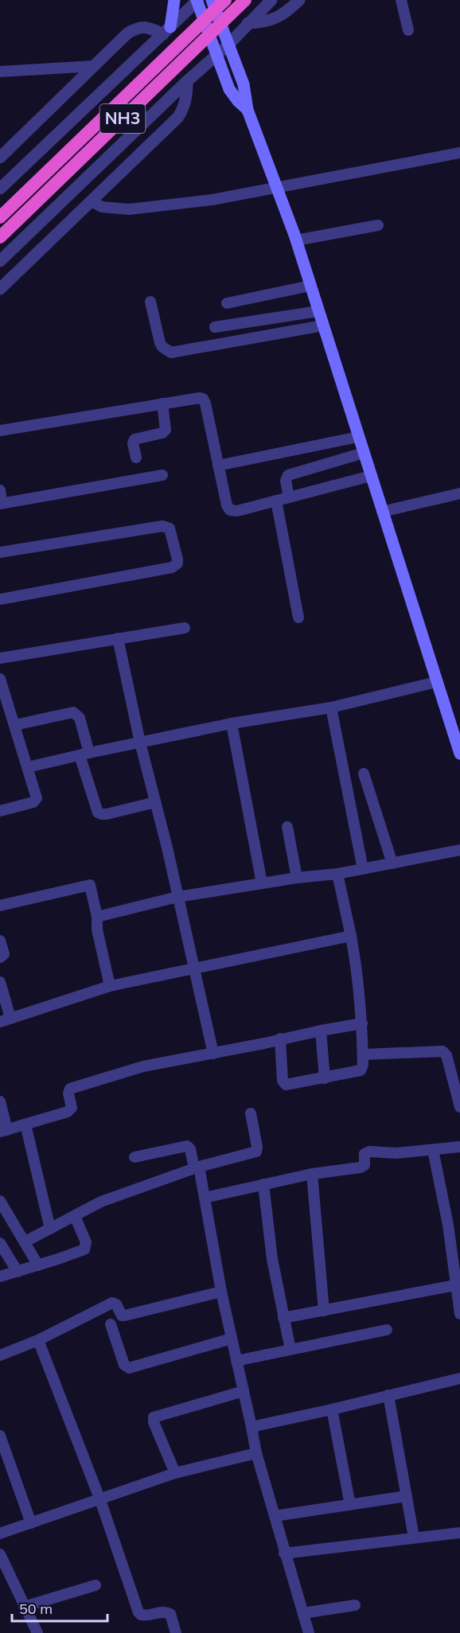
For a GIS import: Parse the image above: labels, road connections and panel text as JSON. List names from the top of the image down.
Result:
{
  "streets": {
    "highway": ["NH3"]
  },
  "scale_bar": "50 m"
}
